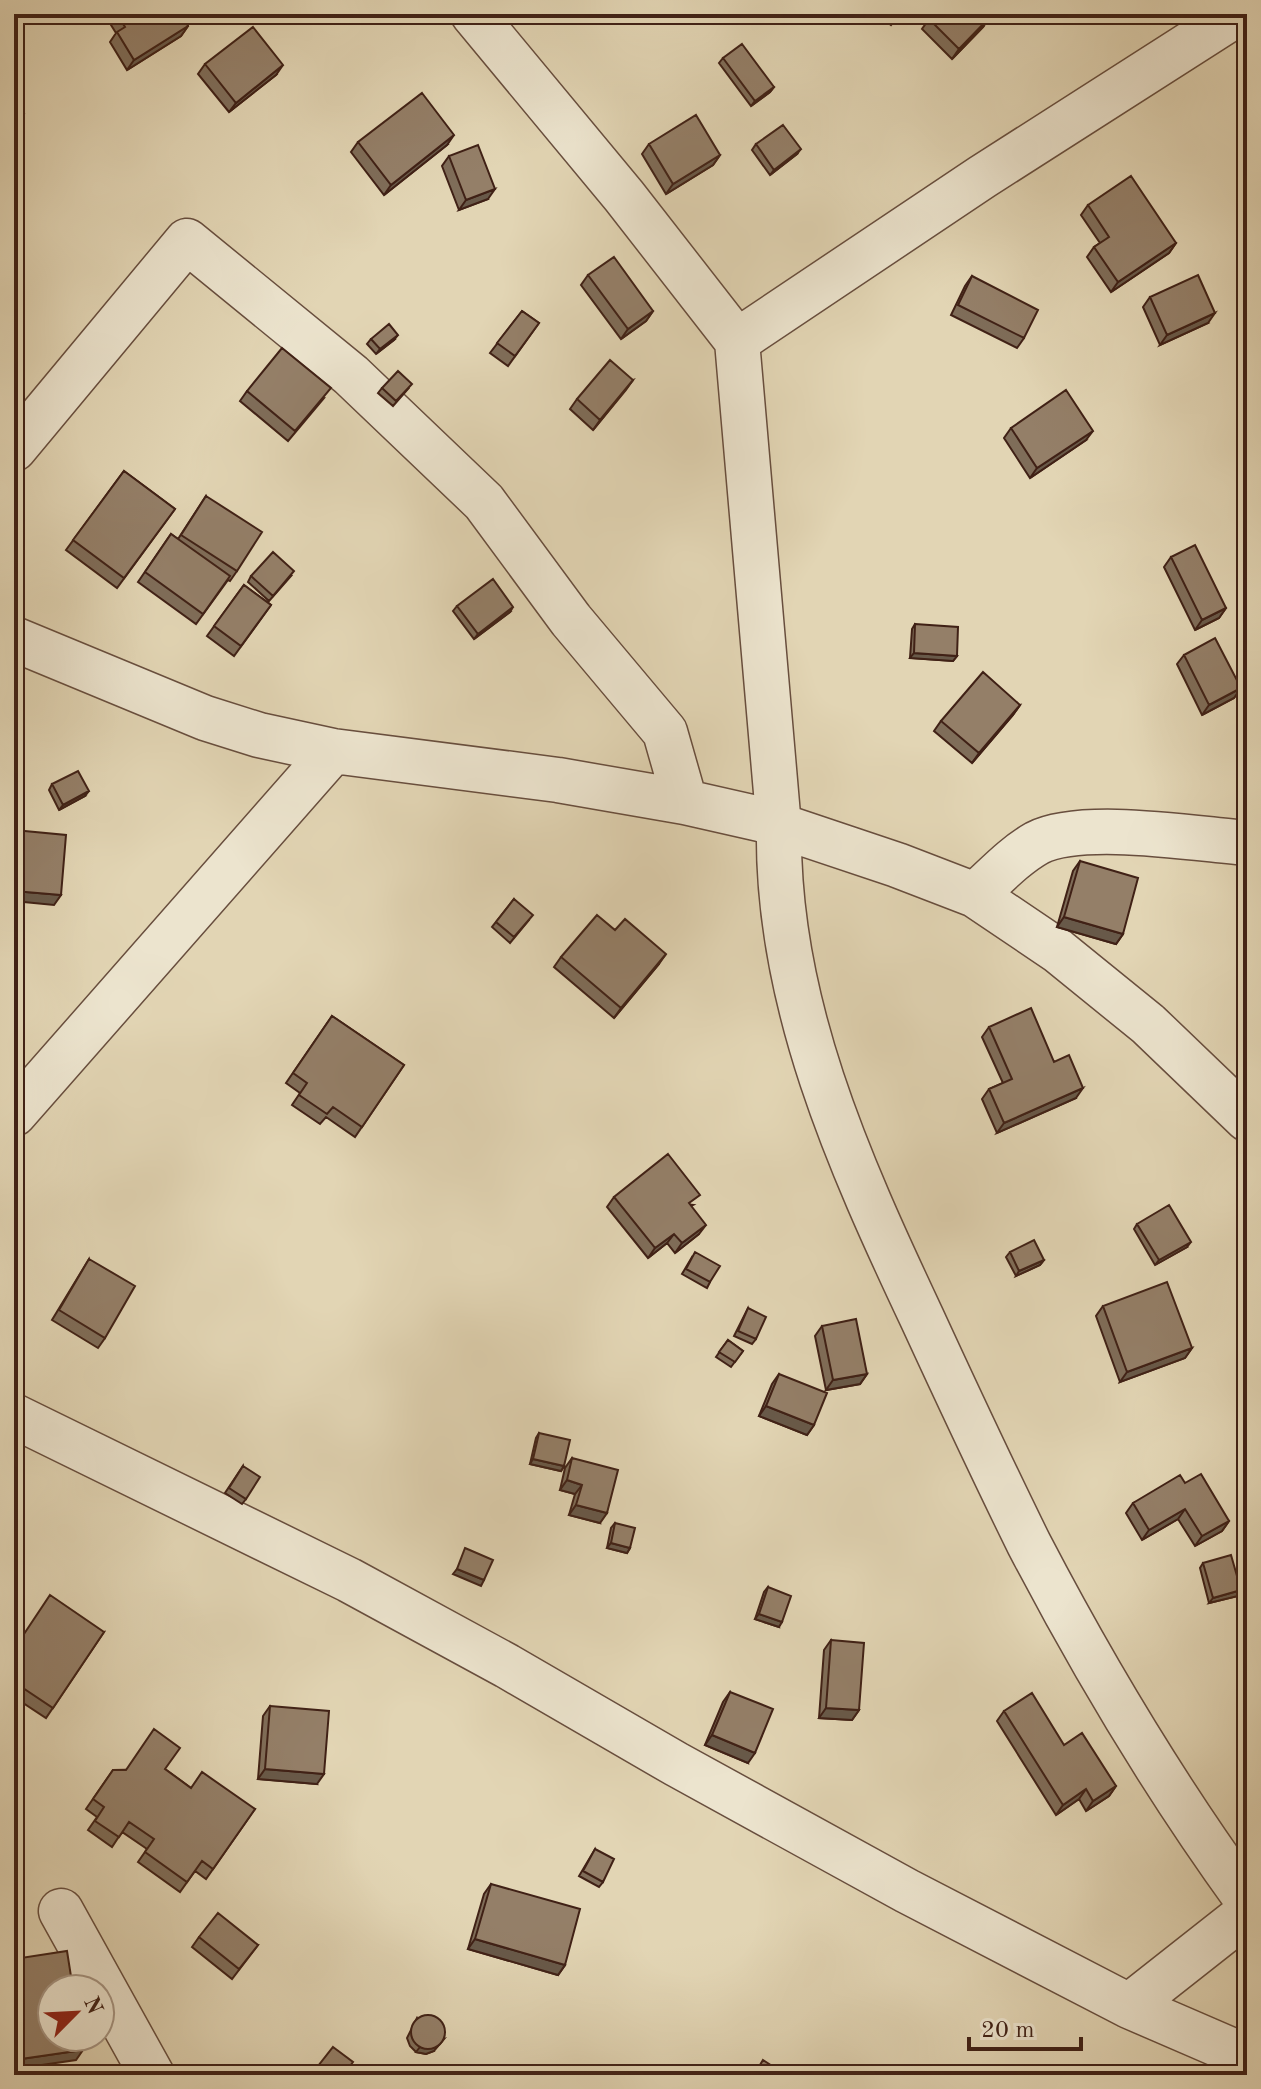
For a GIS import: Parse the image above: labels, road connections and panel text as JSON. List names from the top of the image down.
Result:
{
  "scale_bar": "20 m",
  "north": "top right"
}
